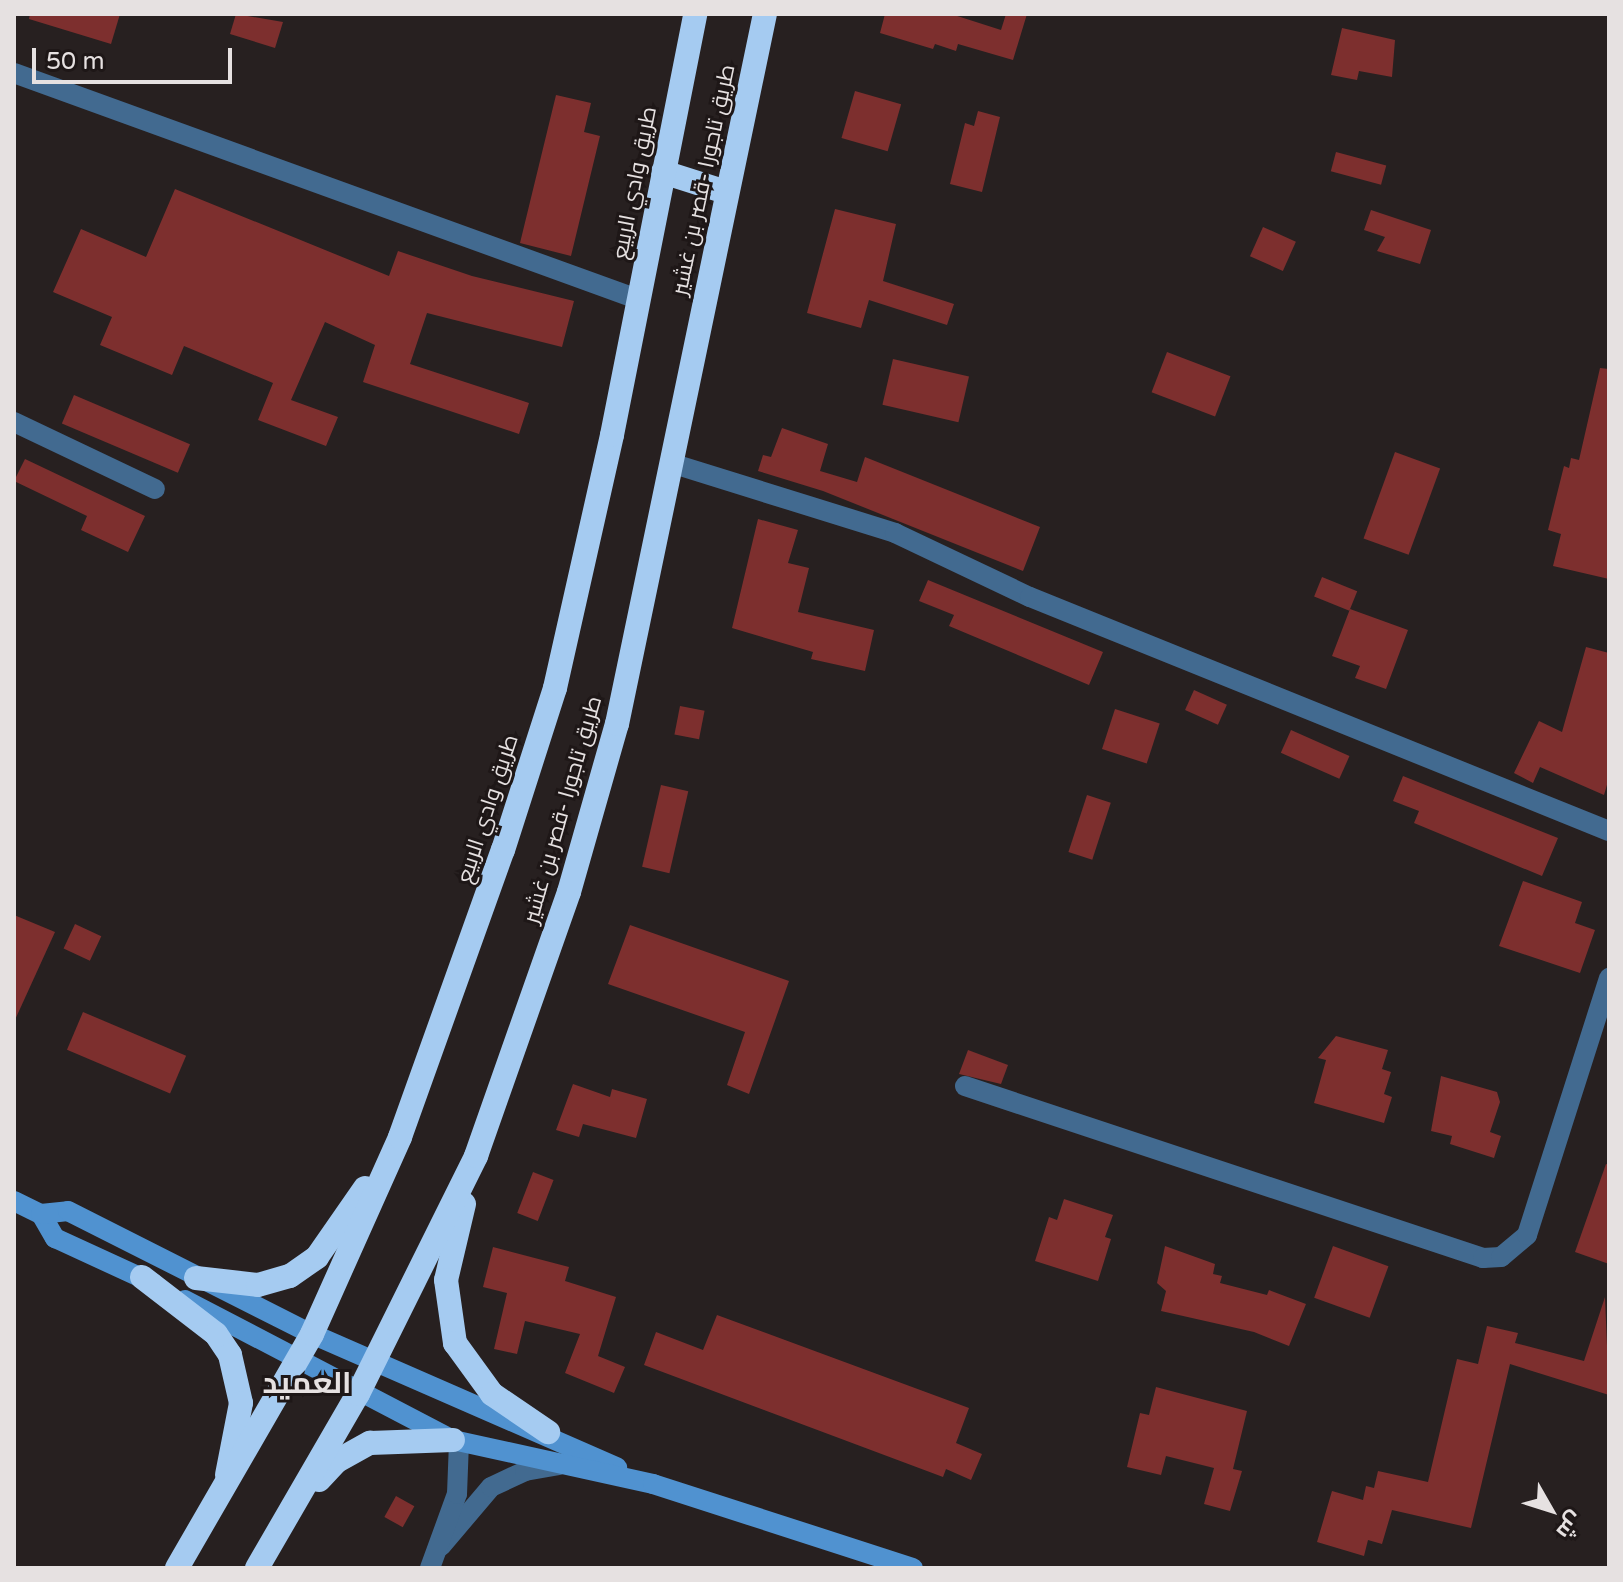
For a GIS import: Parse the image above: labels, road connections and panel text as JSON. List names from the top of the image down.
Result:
{
  "streets": {
    "highway": ["طريق تاجورا -قصر بن غشير", "طريق وادي الربيع"]
  },
  "districts": ["العميد"],
  "scale_bar": "50 m",
  "north": "bottom right"
}
